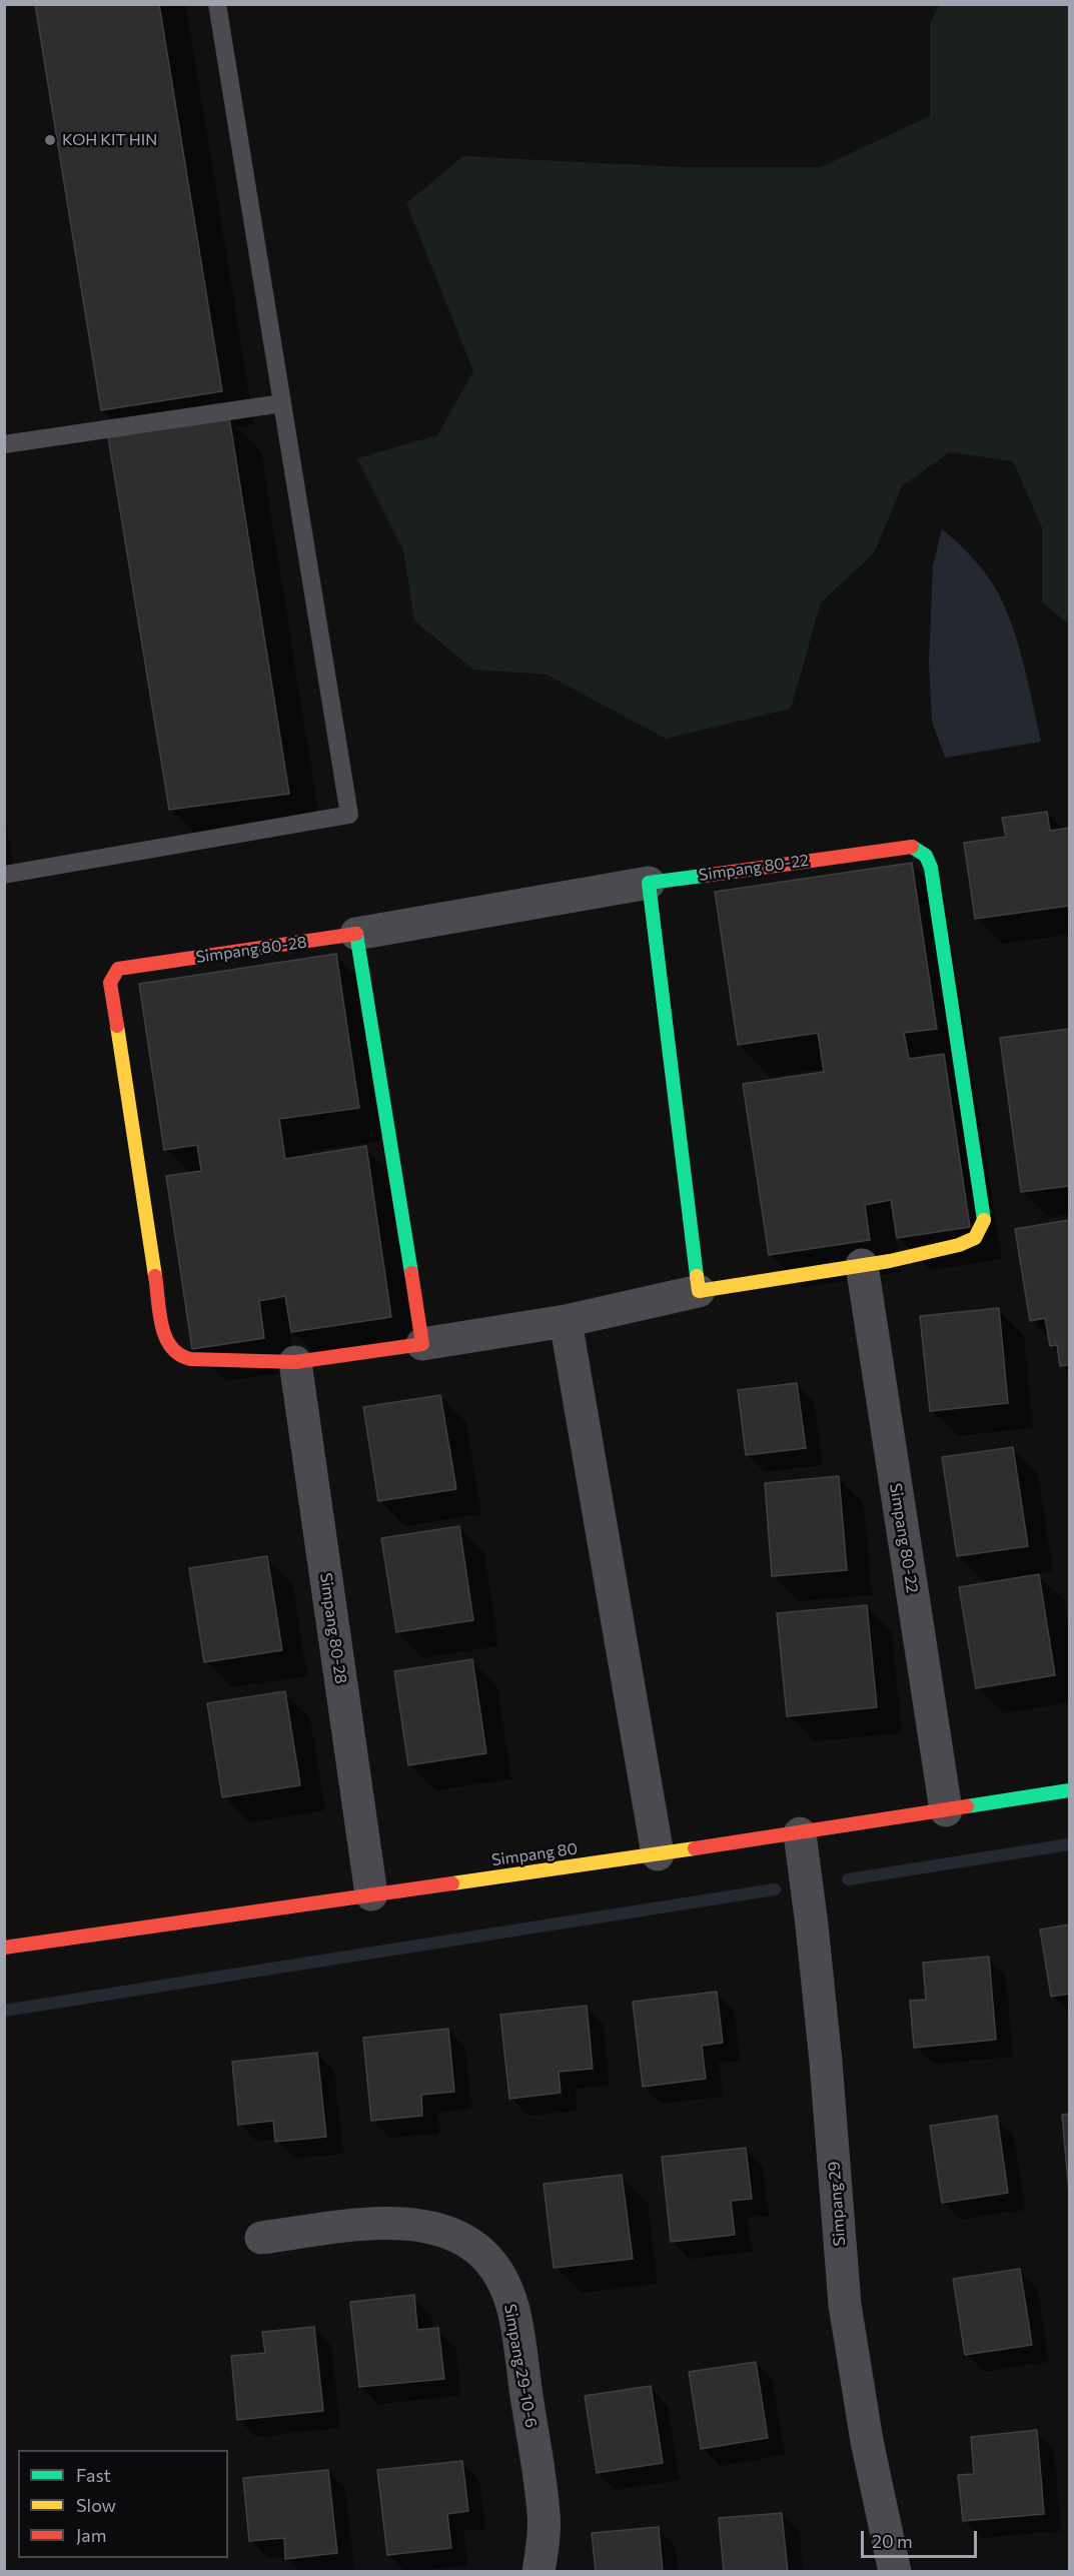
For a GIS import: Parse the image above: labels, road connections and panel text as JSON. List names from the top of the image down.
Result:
{
  "streets": {
    "street": [
      "Simpang 80-22",
      "Simpang 80-28",
      "Simpang 80",
      "Simpang 29",
      "Simpang 29-10-6"
    ]
  },
  "crossings": [
    ["Simpang 80-22", "Simpang 80"],
    ["Simpang 80-28", "Simpang 80"],
    ["Simpang 80", "Simpang 29"]
  ],
  "places": ["KOH KIT HIN"],
  "legend": ["Fast", "Slow", "Jam"],
  "scale_bar": "20 m"
}
